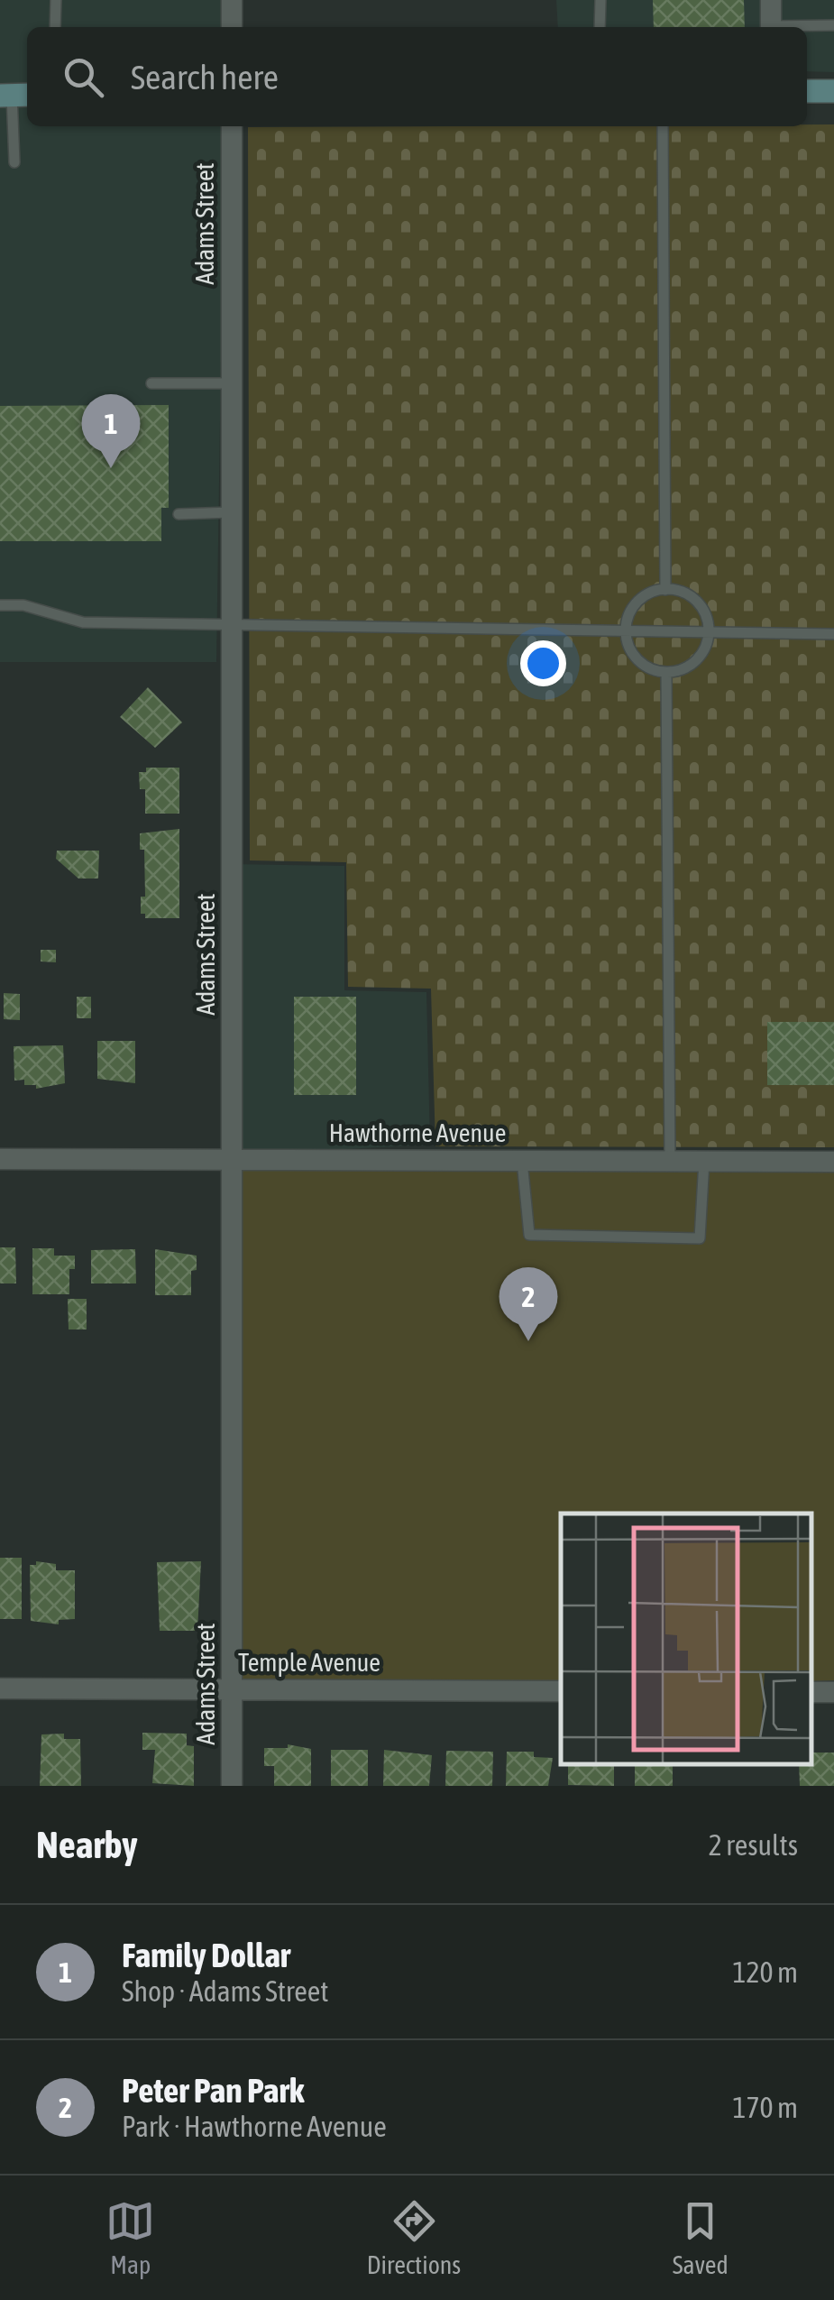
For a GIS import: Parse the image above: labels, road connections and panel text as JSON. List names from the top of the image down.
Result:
{
  "streets": {
    "street": ["Adams Street", "Hawthorne Avenue", "Temple Avenue"]
  },
  "crossings": [
    ["Adams Street", "Hawthorne Avenue"],
    ["Adams Street", "Temple Avenue"]
  ],
  "page": {
    "search": "Search here",
    "pins": ["1", "2"],
    "heading": ["Nearby", "2 results"],
    "list": [
      {
        "mark": "1",
        "name": "Family Dollar",
        "note": "Shop · Adams Street",
        "value": "120 m"
      },
      {
        "mark": "2",
        "name": "Peter Pan Park",
        "note": "Park · Hawthorne Avenue",
        "value": "170 m"
      }
    ],
    "nav": ["Map", "Directions", "Saved"]
  }
}
